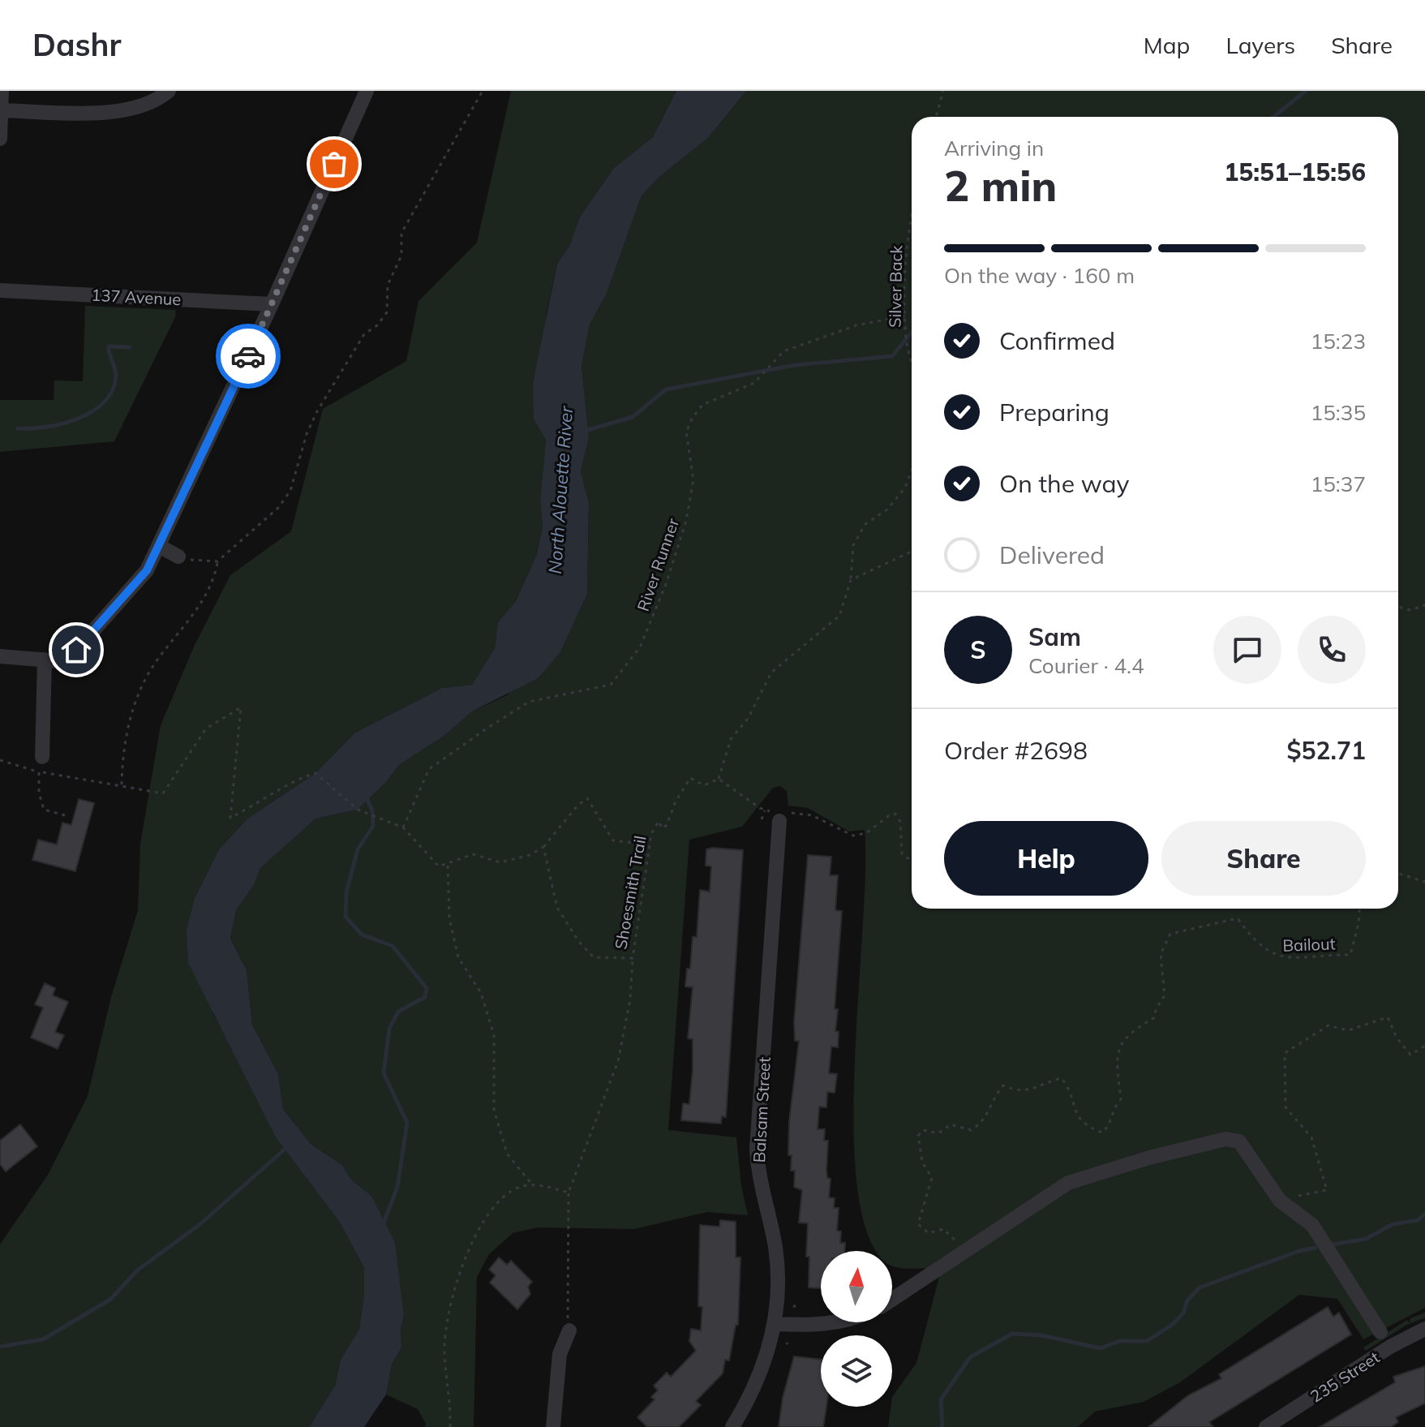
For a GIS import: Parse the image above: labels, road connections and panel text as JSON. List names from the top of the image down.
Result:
{
  "streets": {
    "street": ["137 Avenue", "Balsam Street", "235 Street"],
    "path": [
      "Silver Back",
      "River Runner",
      "Shoesmith Trail",
      "Bailout"
    ]
  },
  "crossings": [
    ["Silver Back", "River Runner"]
  ],
  "water": ["North Alouette River"],
  "north": "top",
  "page": {
    "header": "Dashr",
    "nav": ["Map", "Layers", "Share"],
    "heading": ["2 min", "Arriving in", "15:51–15:56"],
    "panel": [
      "Sam",
      "Courier · 4.4",
      "Order #2698",
      "$52.71"
    ],
    "bar": "On the way · 160 m",
    "list": [
      ["Confirmed", "15:23"],
      ["Preparing", "15:35"],
      ["On the way", "15:37"],
      "Delivered"
    ],
    "round": "S",
    "buttons": ["Help", "Share"]
  }
}
